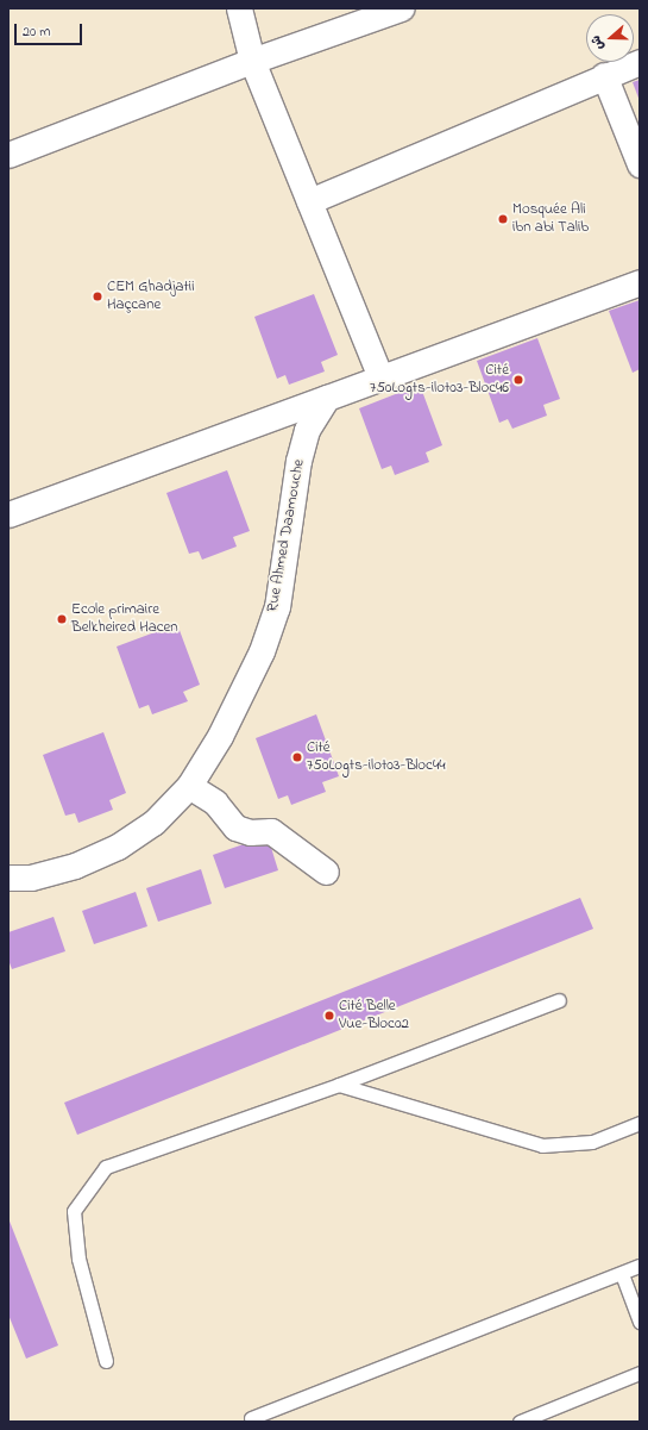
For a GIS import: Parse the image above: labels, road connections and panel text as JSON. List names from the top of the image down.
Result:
{
  "streets": {
    "street": ["Rue Ahmed Daamouche"]
  },
  "places": [
    "Mosquée Ali ibn abi Talib",
    "CEM Ghadjatii Haçcane",
    "Cité 750Logts-ilot03-Bloc46",
    "Ecole primaire Belkheired Hacen",
    "Cité 750Logts-ilot03-Bloc44",
    "Cité Belle Vue-Bloc02"
  ],
  "scale_bar": "20 m",
  "north": "left"
}
